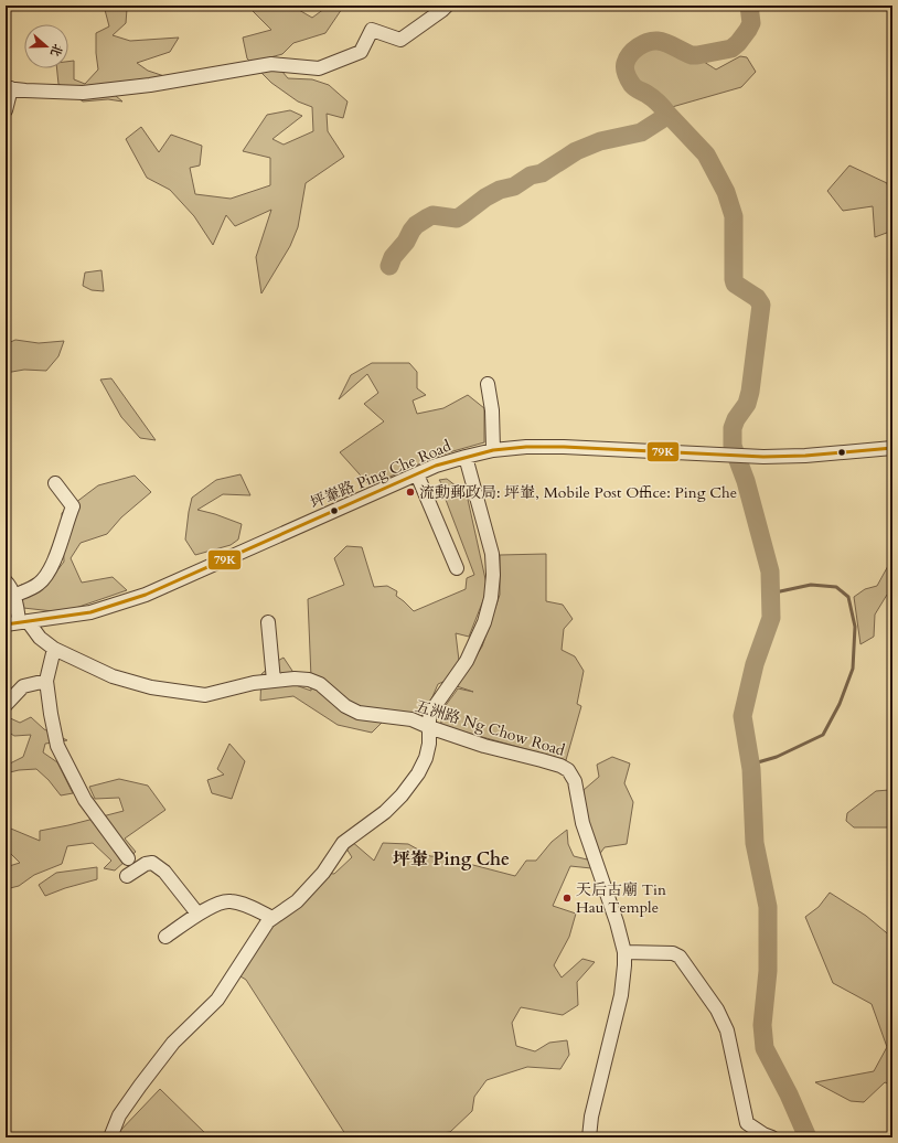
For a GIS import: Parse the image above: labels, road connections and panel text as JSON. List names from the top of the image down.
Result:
{
  "streets": {
    "street": ["坪輋路 Ping Che Road", "五洲路 Ng Chow Road"]
  },
  "crossings": [
    ["坪輋路 Ping Che Road", "五洲路 Ng Chow Road"]
  ],
  "districts": ["坪輋 Ping Che"],
  "places": ["流動郵政局: 坪輋, Mobile Post Office: Ping Che", "天后古廟 Tin Hau Temple"],
  "lines": ["transit line 79K"],
  "north": "right"
}
